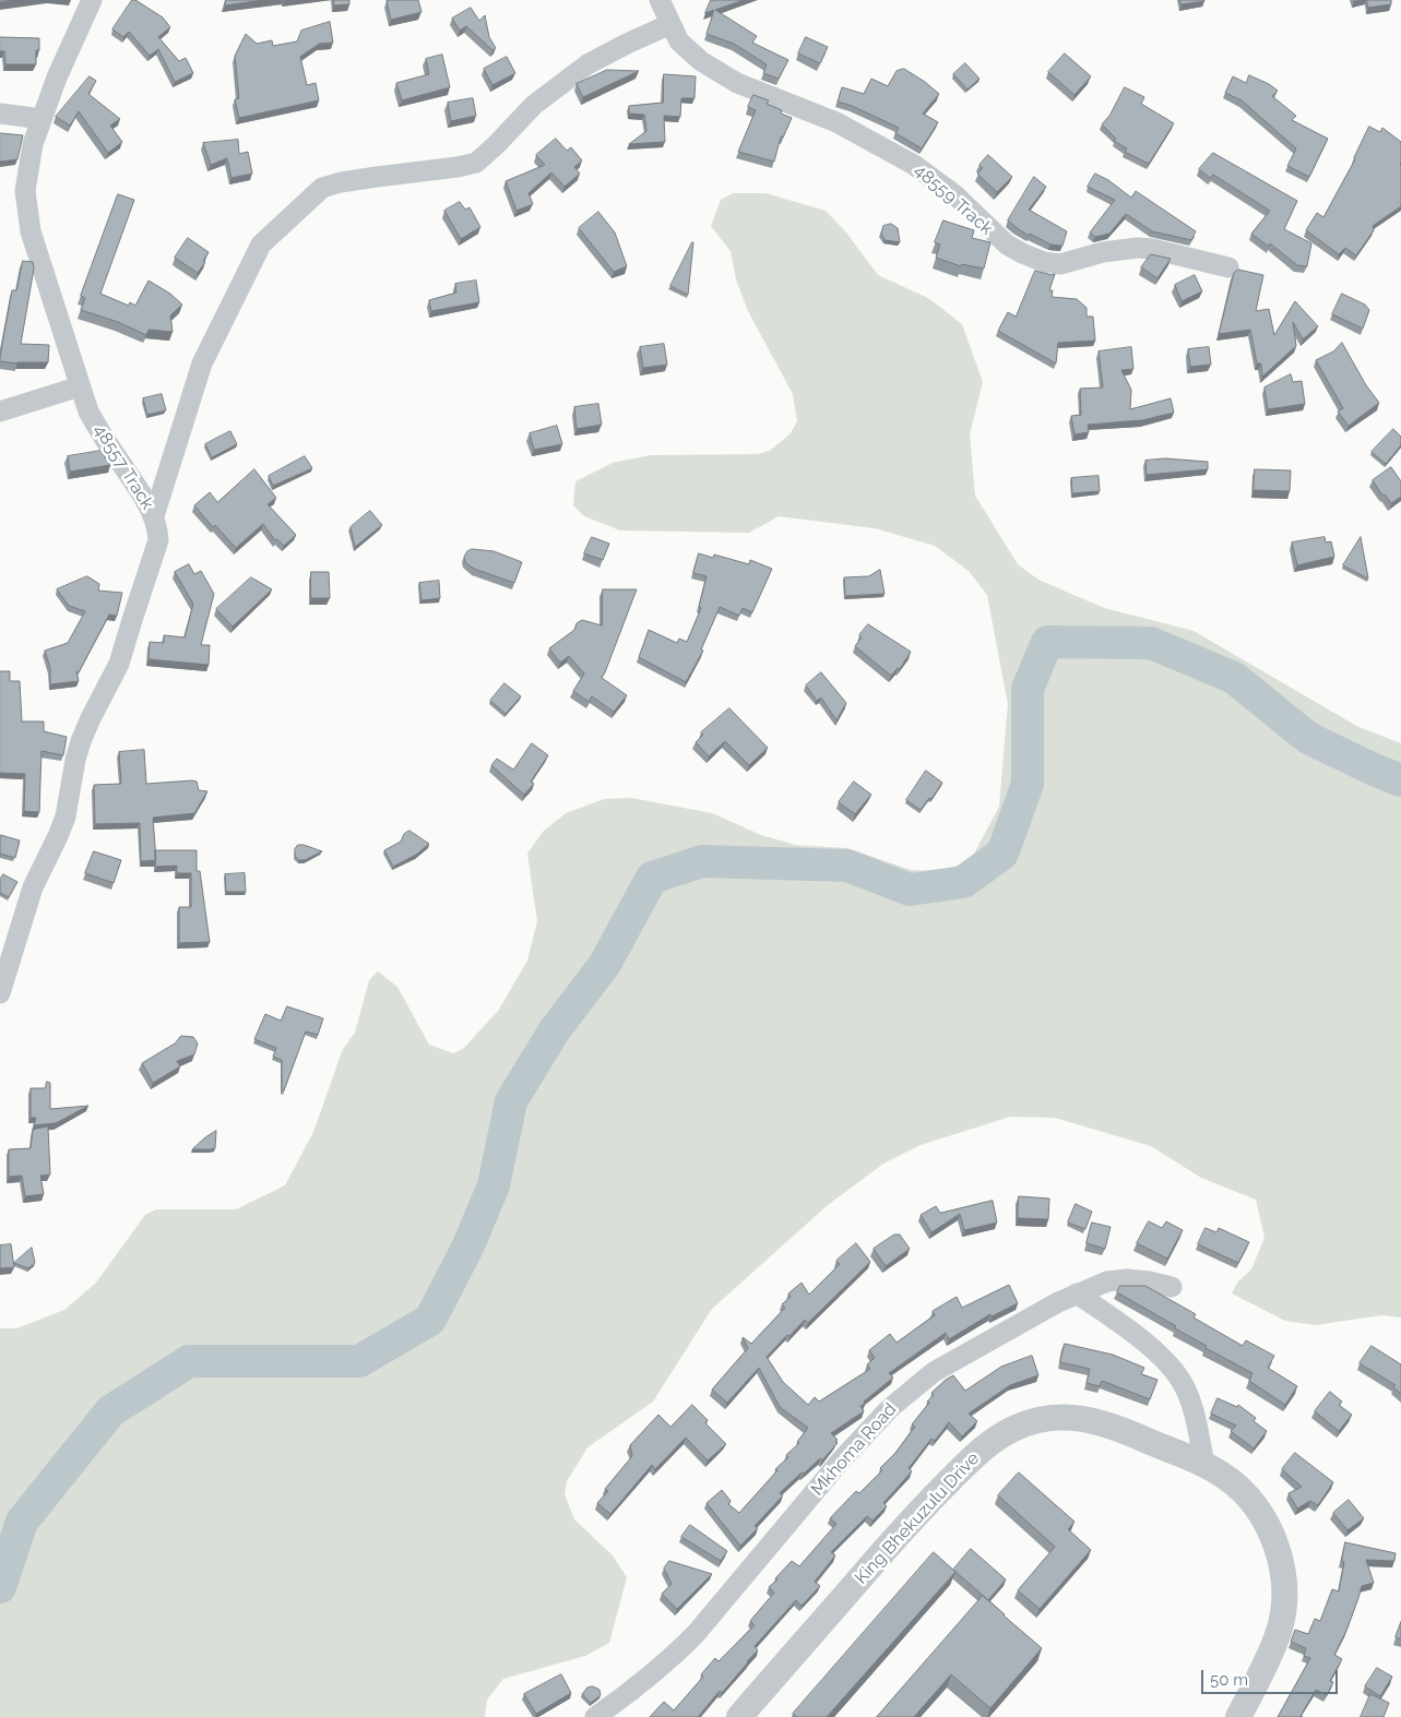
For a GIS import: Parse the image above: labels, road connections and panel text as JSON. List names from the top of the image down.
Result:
{
  "streets": {
    "street": [
      "48559 Track",
      "48557 Track",
      "Mkhoma Road",
      "King Bhekuzulu Drive"
    ]
  },
  "scale_bar": "50 m"
}
